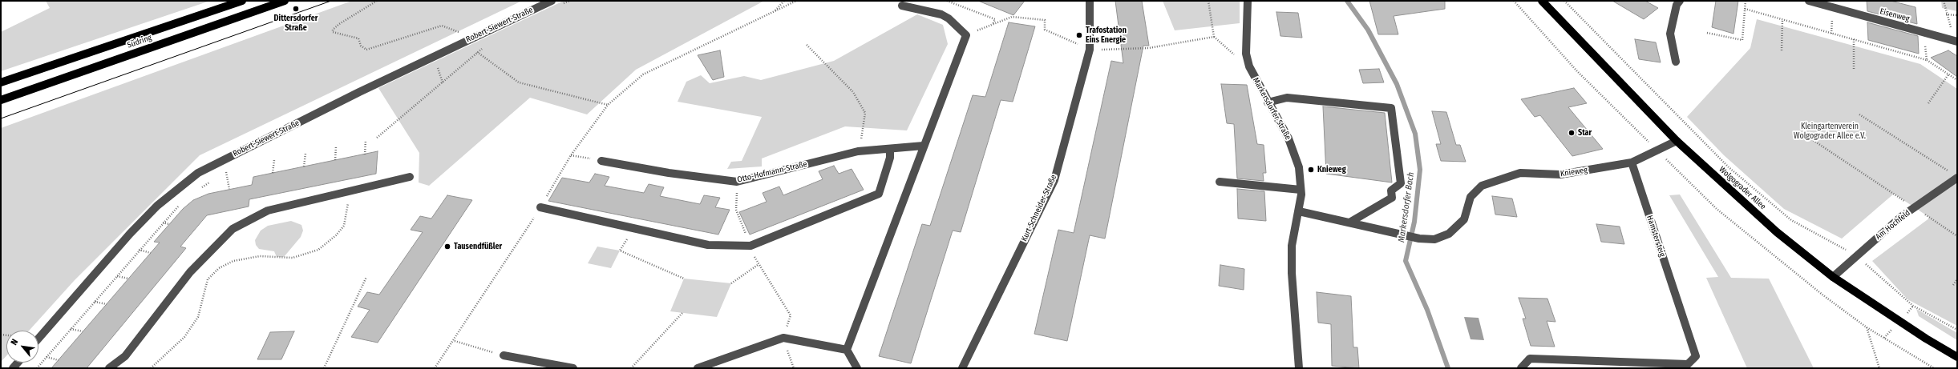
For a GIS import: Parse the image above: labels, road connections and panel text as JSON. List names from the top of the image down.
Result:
{
  "streets": {
    "main road": ["Südring", "Wolgograder Allee"],
    "street": [
      "Eisenweg",
      "Robert-Siewert-Straße",
      "Markersdorfer Straße",
      "Otto-Hofmann-Straße",
      "Knieweg",
      "Kurt-Schneider-Straße",
      "Am Hochfeld",
      "Hamstersteig"
    ]
  },
  "crossings": [
    ["Markersdorfer Straße", "Knieweg"],
    ["Knieweg", "Hamstersteig"],
    ["Wolgograder Allee", "Am Hochfeld"]
  ],
  "water": ["Markersdorfer Bach"],
  "parks": ["Kleingartenverein Wolgograder Allee e.V."],
  "places": [
    "Dittersdorfer Straße",
    "Trafostation Eins Energie",
    "Star",
    "Knieweg",
    "Tausendfüßler"
  ],
  "north": "top left"
}
